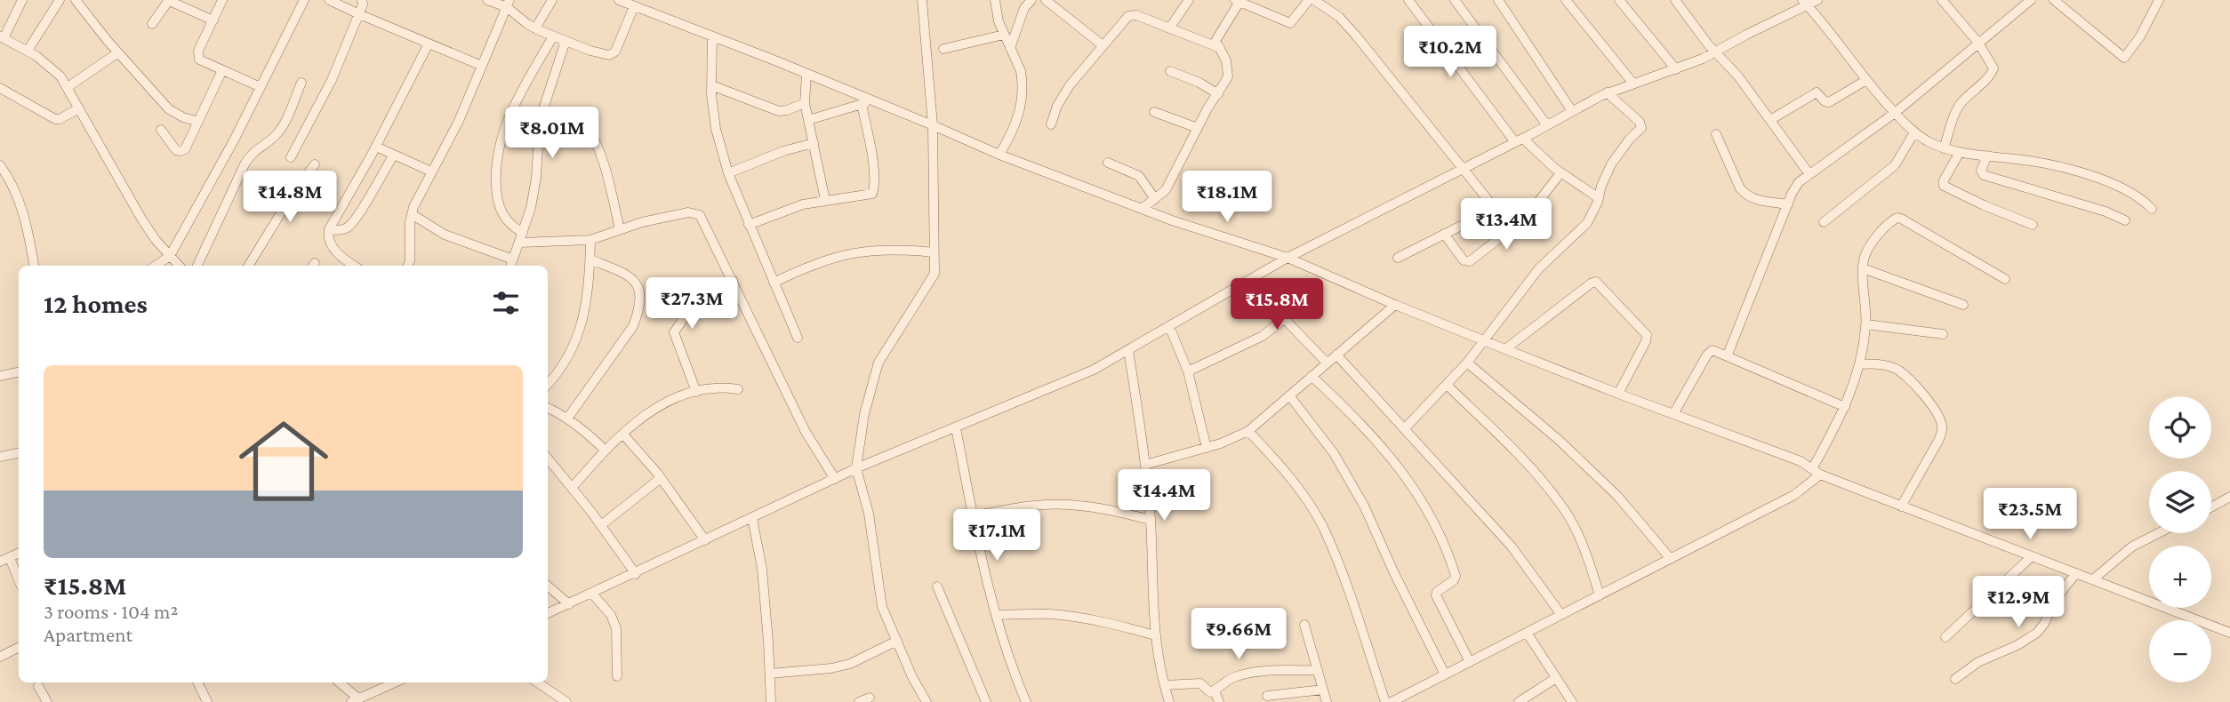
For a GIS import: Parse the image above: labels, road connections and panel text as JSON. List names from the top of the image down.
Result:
{
  "page": {
    "price": [
      "₹10.2M",
      "₹8.01M",
      "₹14.8M",
      "₹18.1M",
      "₹13.4M",
      "₹27.3M",
      "₹15.8M",
      "₹14.4M",
      "₹23.5M",
      "₹17.1M",
      "₹12.9M",
      "₹9.66M"
    ],
    "heading": "12 homes",
    "list": [
      {
        "name": "₹15.8M",
        "note": "3 rooms · 104 m² · Apartment"
      }
    ],
    "map_buttons": ["+", "−"]
  }
}
